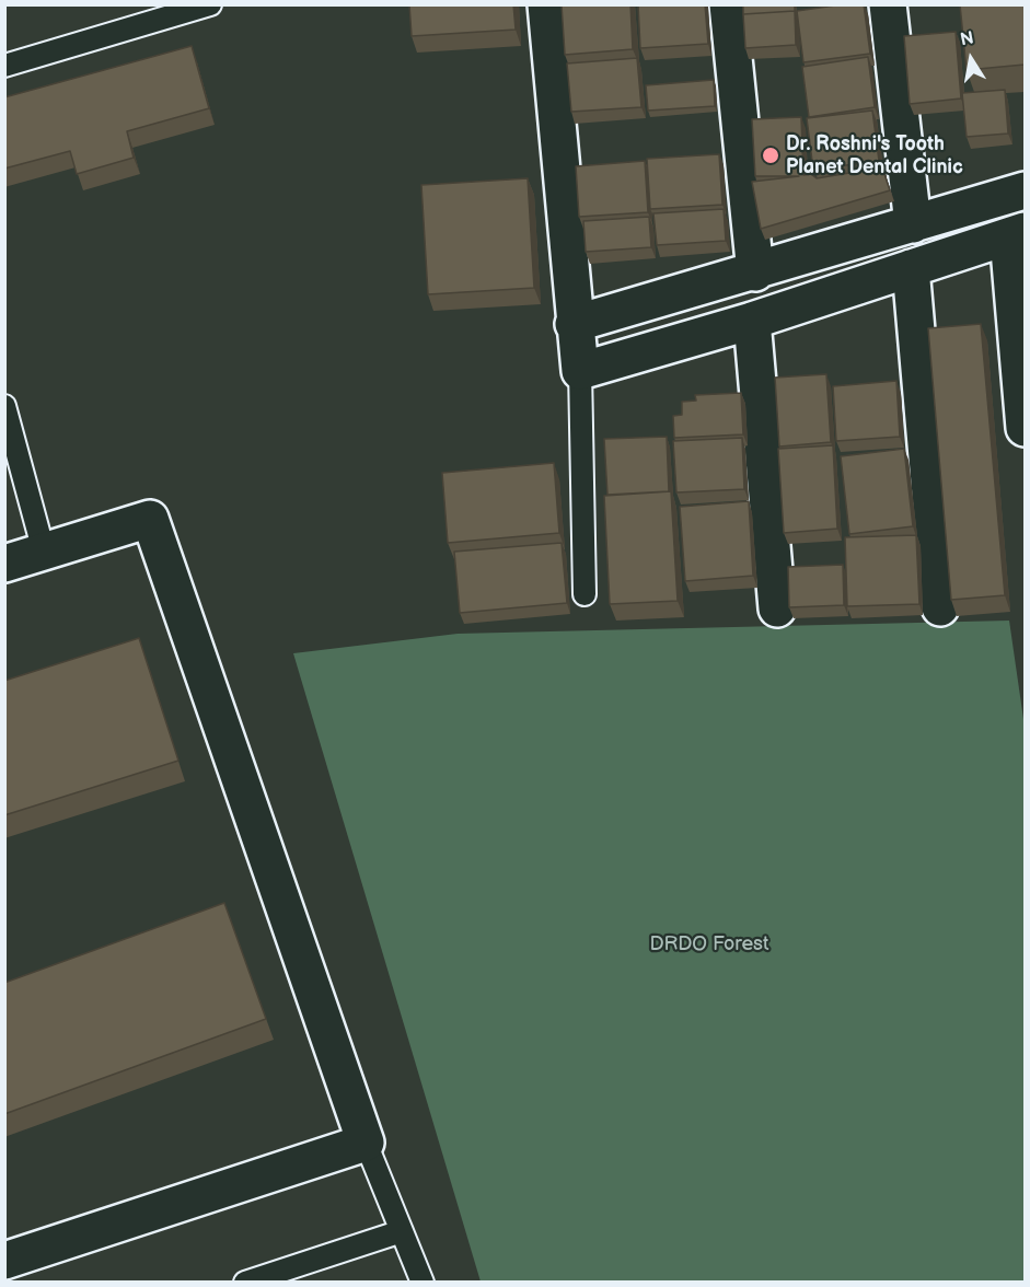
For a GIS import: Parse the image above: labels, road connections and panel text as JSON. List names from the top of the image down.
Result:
{
  "parks": ["DRDO Forest"],
  "places": ["Dr. Roshni's Tooth Planet Dental Clinic"],
  "north": "top"
}
